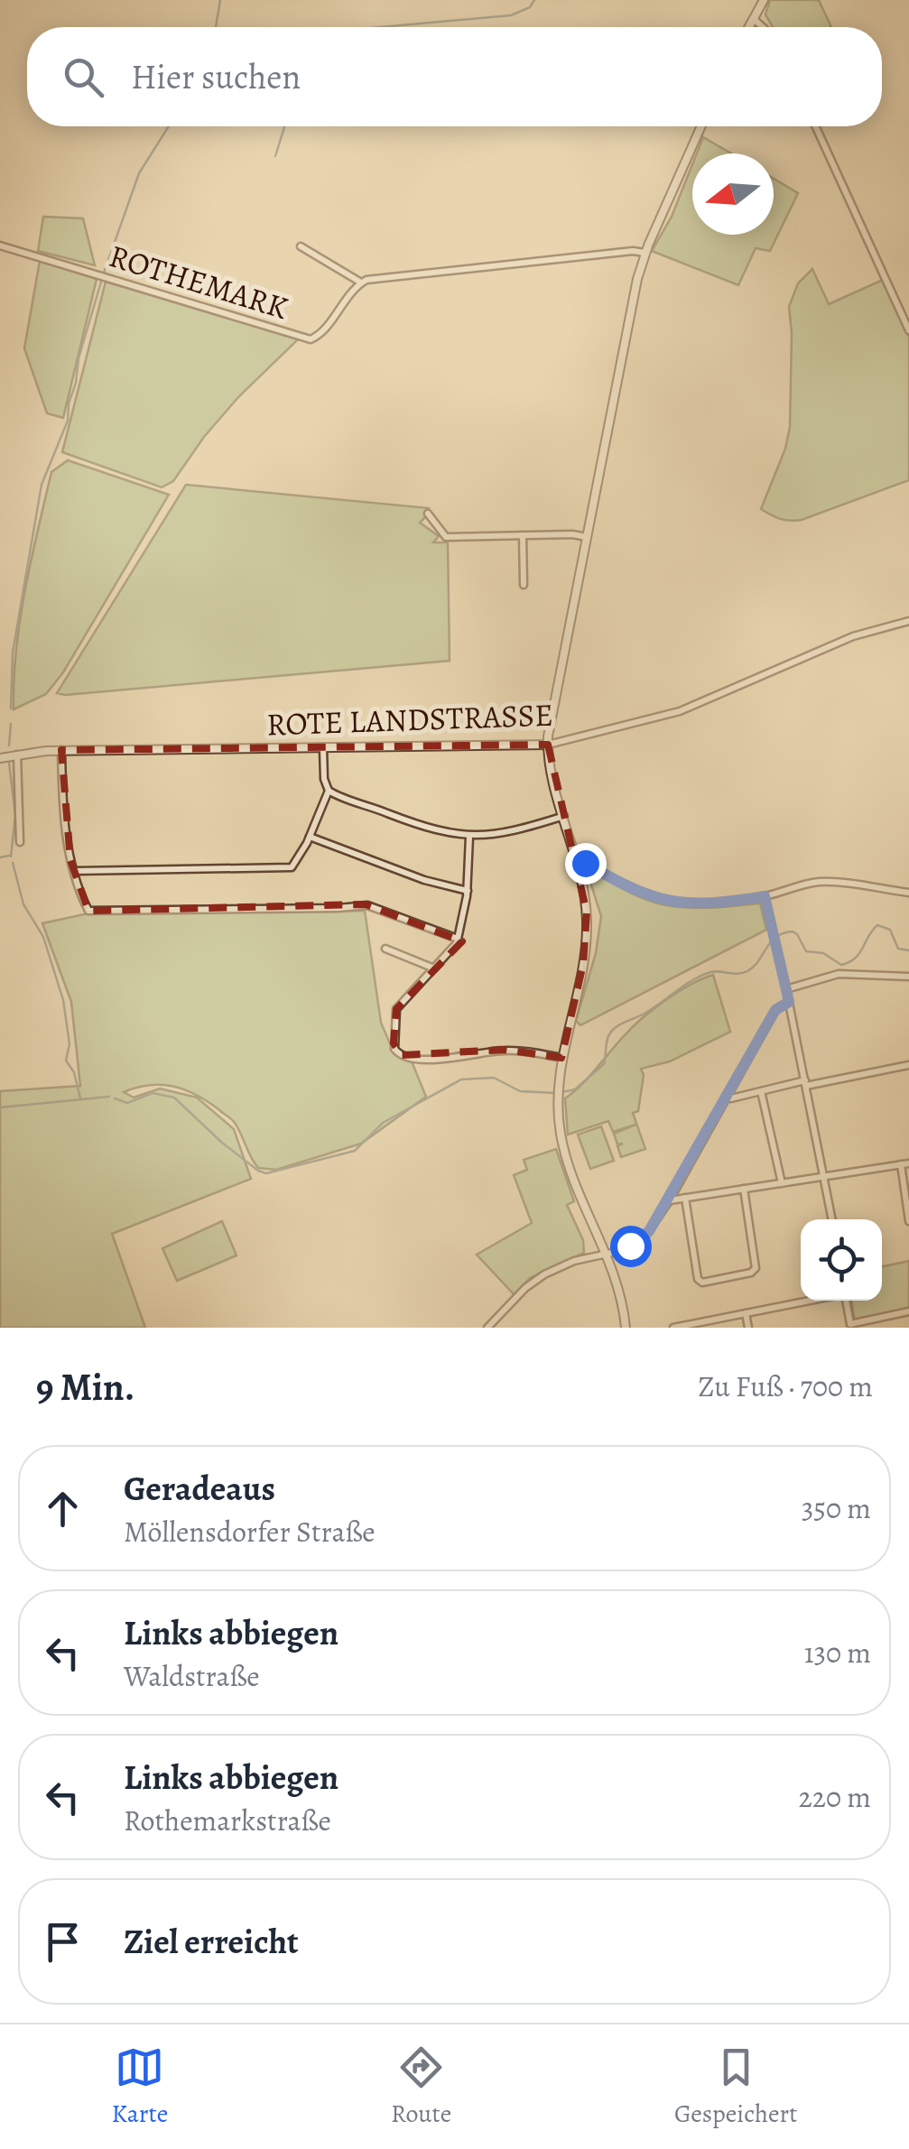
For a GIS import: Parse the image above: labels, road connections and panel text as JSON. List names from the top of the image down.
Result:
{
  "streets": {
    "street": ["ROTHEMARK", "ROTE LANDSTRASSE"]
  },
  "north": "left",
  "page": {
    "search": "Hier suchen",
    "heading": ["9 Min.", "Zu Fuß · 700 m"],
    "list": [
      ["Geradeaus", "Möllensdorfer Straße", "350 m"],
      ["Links abbiegen", "Waldstraße", "130 m"],
      ["Links abbiegen", "Rothemarkstraße", "220 m"],
      "Ziel erreicht"
    ],
    "nav": ["Karte", "Route", "Gespeichert"]
  }
}
